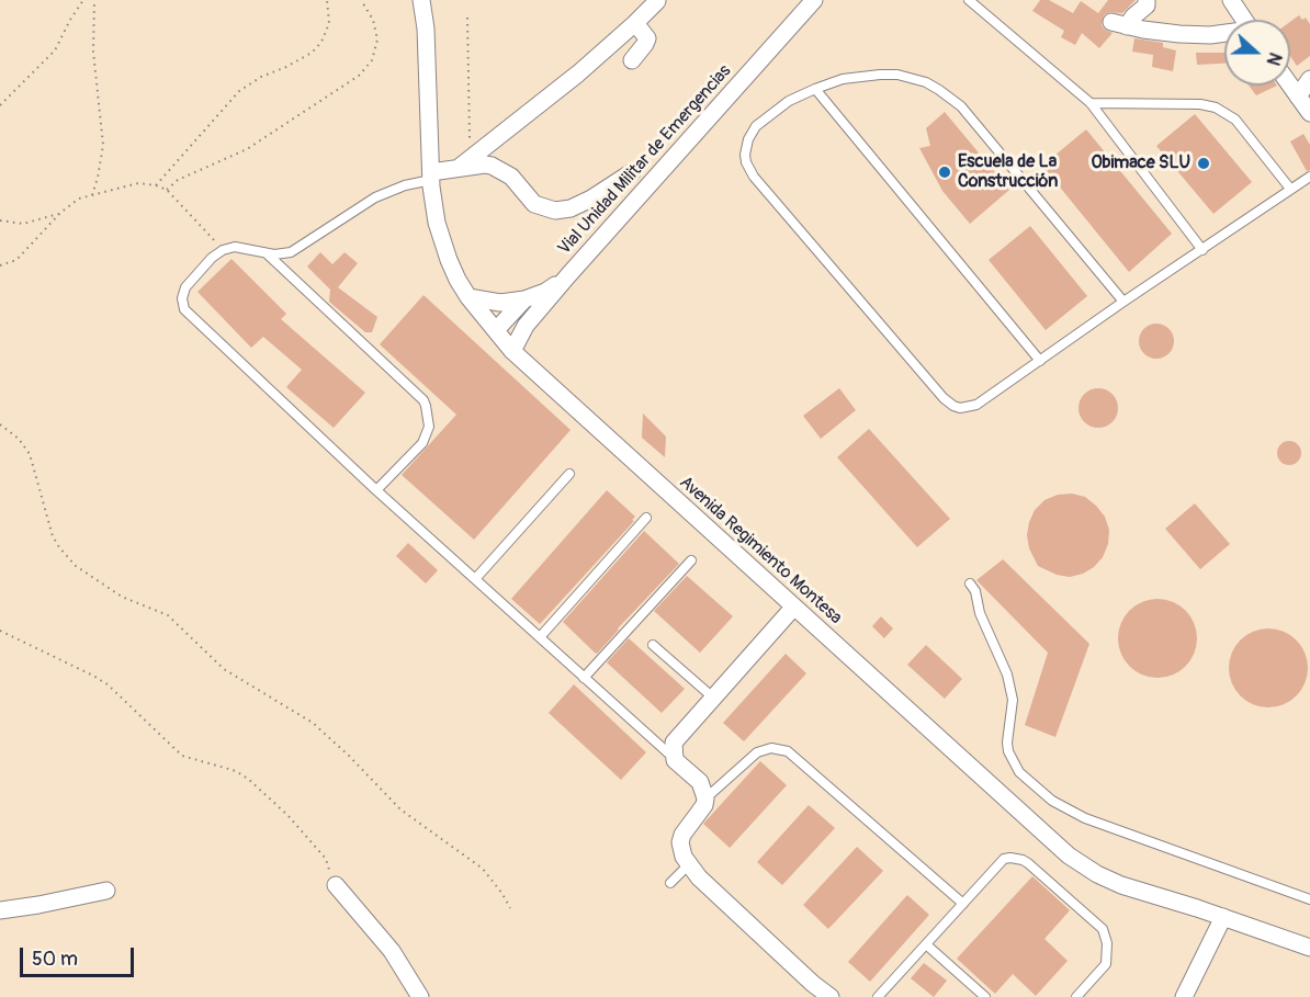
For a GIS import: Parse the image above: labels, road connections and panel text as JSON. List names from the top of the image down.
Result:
{
  "streets": {
    "street": ["Vial Unidad Militar de Emergencias", "Avenida Regimiento Montesa"]
  },
  "crossings": [
    ["Vial Unidad Militar de Emergencias", "Avenida Regimiento Montesa"]
  ],
  "places": ["Obimace SLU", "Escuela de La Construcción"],
  "scale_bar": "50 m",
  "north": "right"
}
